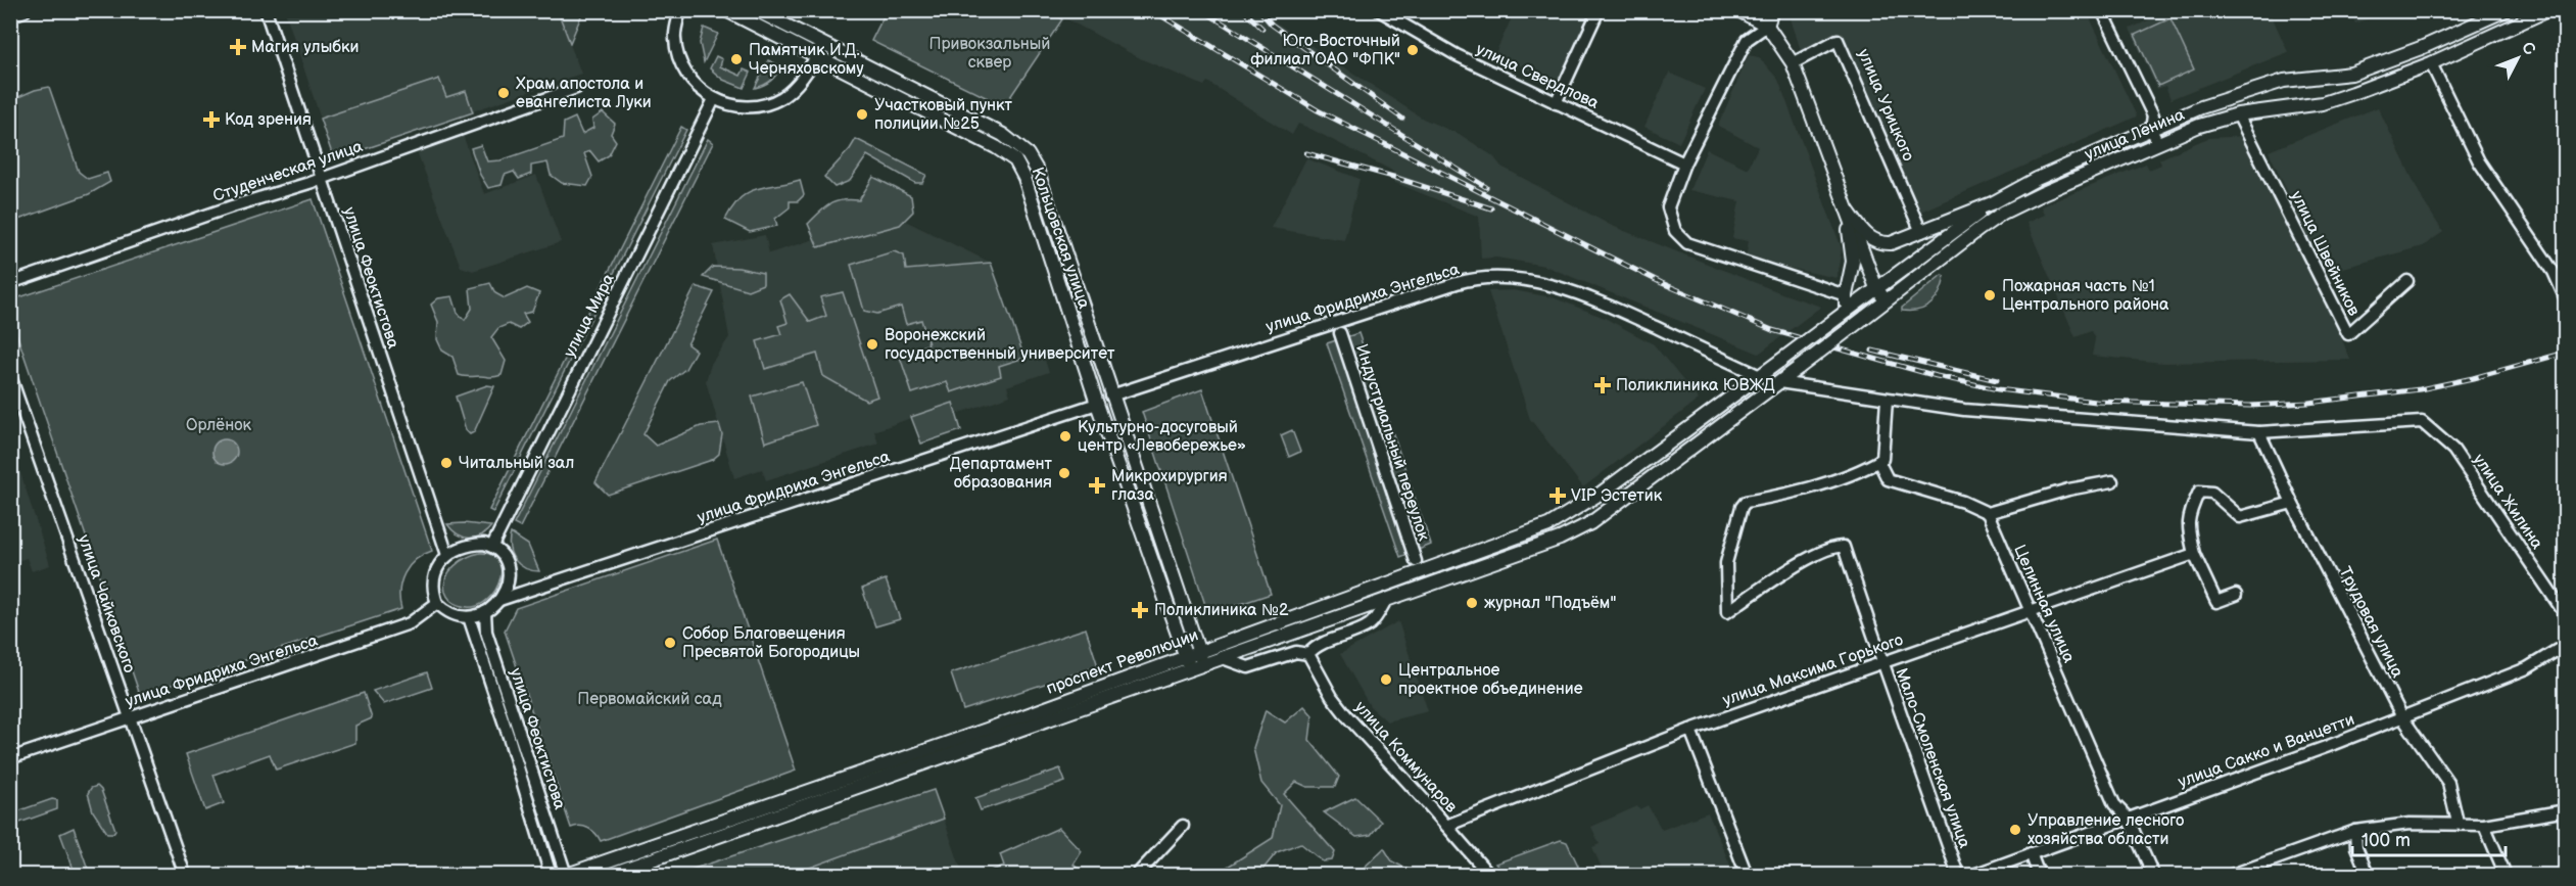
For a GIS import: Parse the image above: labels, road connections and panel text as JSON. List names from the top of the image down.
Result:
{
  "streets": {
    "main road": ["улица Ленина", "Кольцовская улица", "проспект Революции"],
    "street": [
      "улица Свердлова",
      "улица Урицкого",
      "Студенческая улица",
      "улица Швейников",
      "улица Феоктистова",
      "улица Фридриха Энгельса",
      "улица Мира",
      "Индустриальный переулок",
      "улица Жилина",
      "улица Чайковского",
      "Целинная улица",
      "Трудовая улица",
      "улица Максима Горького",
      "улица Сакко и Ванцетти",
      "улица Коммунаров",
      "Мало-Смоленская улица"
    ]
  },
  "crossings": [
    ["улица Урицкого", "улица Ленина"],
    ["улица Ленина", "улица Швейников"],
    ["улица Ленина", "улица Фридриха Энгельса"],
    ["улица Ленина", "проспект Революции"],
    ["Студенческая улица", "улица Феоктистова"],
    ["Кольцовская улица", "улица Фридриха Энгельса"],
    ["Кольцовская улица", "проспект Революции"],
    ["улица Феоктистова", "улица Фридриха Энгельса"],
    ["улица Феоктистова", "улица Мира"],
    ["улица Феоктистова", "проспект Революции"],
    ["улица Фридриха Энгельса", "улица Мира"],
    ["улица Фридриха Энгельса", "улица Чайковского"],
    ["улица Фридриха Энгельса", "проспект Революции"],
    ["улица Жилина", "Трудовая улица"],
    ["Целинная улица", "улица Максима Горького"],
    ["Целинная улица", "улица Сакко и Ванцетти"],
    ["Трудовая улица", "улица Сакко и Ванцетти"],
    ["улица Максима Горького", "улица Коммунаров"],
    ["улица Максима Горького", "Мало-Смоленская улица"]
  ],
  "parks": ["Привокзальный сквер", "Орлёнок", "Первомайский сад"],
  "places": {
    "health": [
      "Магия улыбки",
      "Код зрения",
      "Поликлиника ЮВЖД",
      "Микрохирургия глаза",
      "VIP Эстетик",
      "Поликлиника №2"
    ],
    "other": [
      "Юго-Восточный филиал ОАО \"ФПК\"",
      "Памятник И.Д. Черняховскому",
      "Храм апостола и евангелиста Луки",
      "Участковый пункт полиции №25",
      "Пожарная часть №1 Центрального района",
      "Воронежский государственный университет",
      "Культурно-досуговый центр «Левобережье»",
      "Читальный зал",
      "Департамент образования",
      "журнал \"Подъём\"",
      "Собор Благовещения Пресвятой Богородицы",
      "Центральное проектное объединение",
      "Управление лесного хозяйства области"
    ]
  },
  "scale_bar": "100 m",
  "north": "top right"
}
